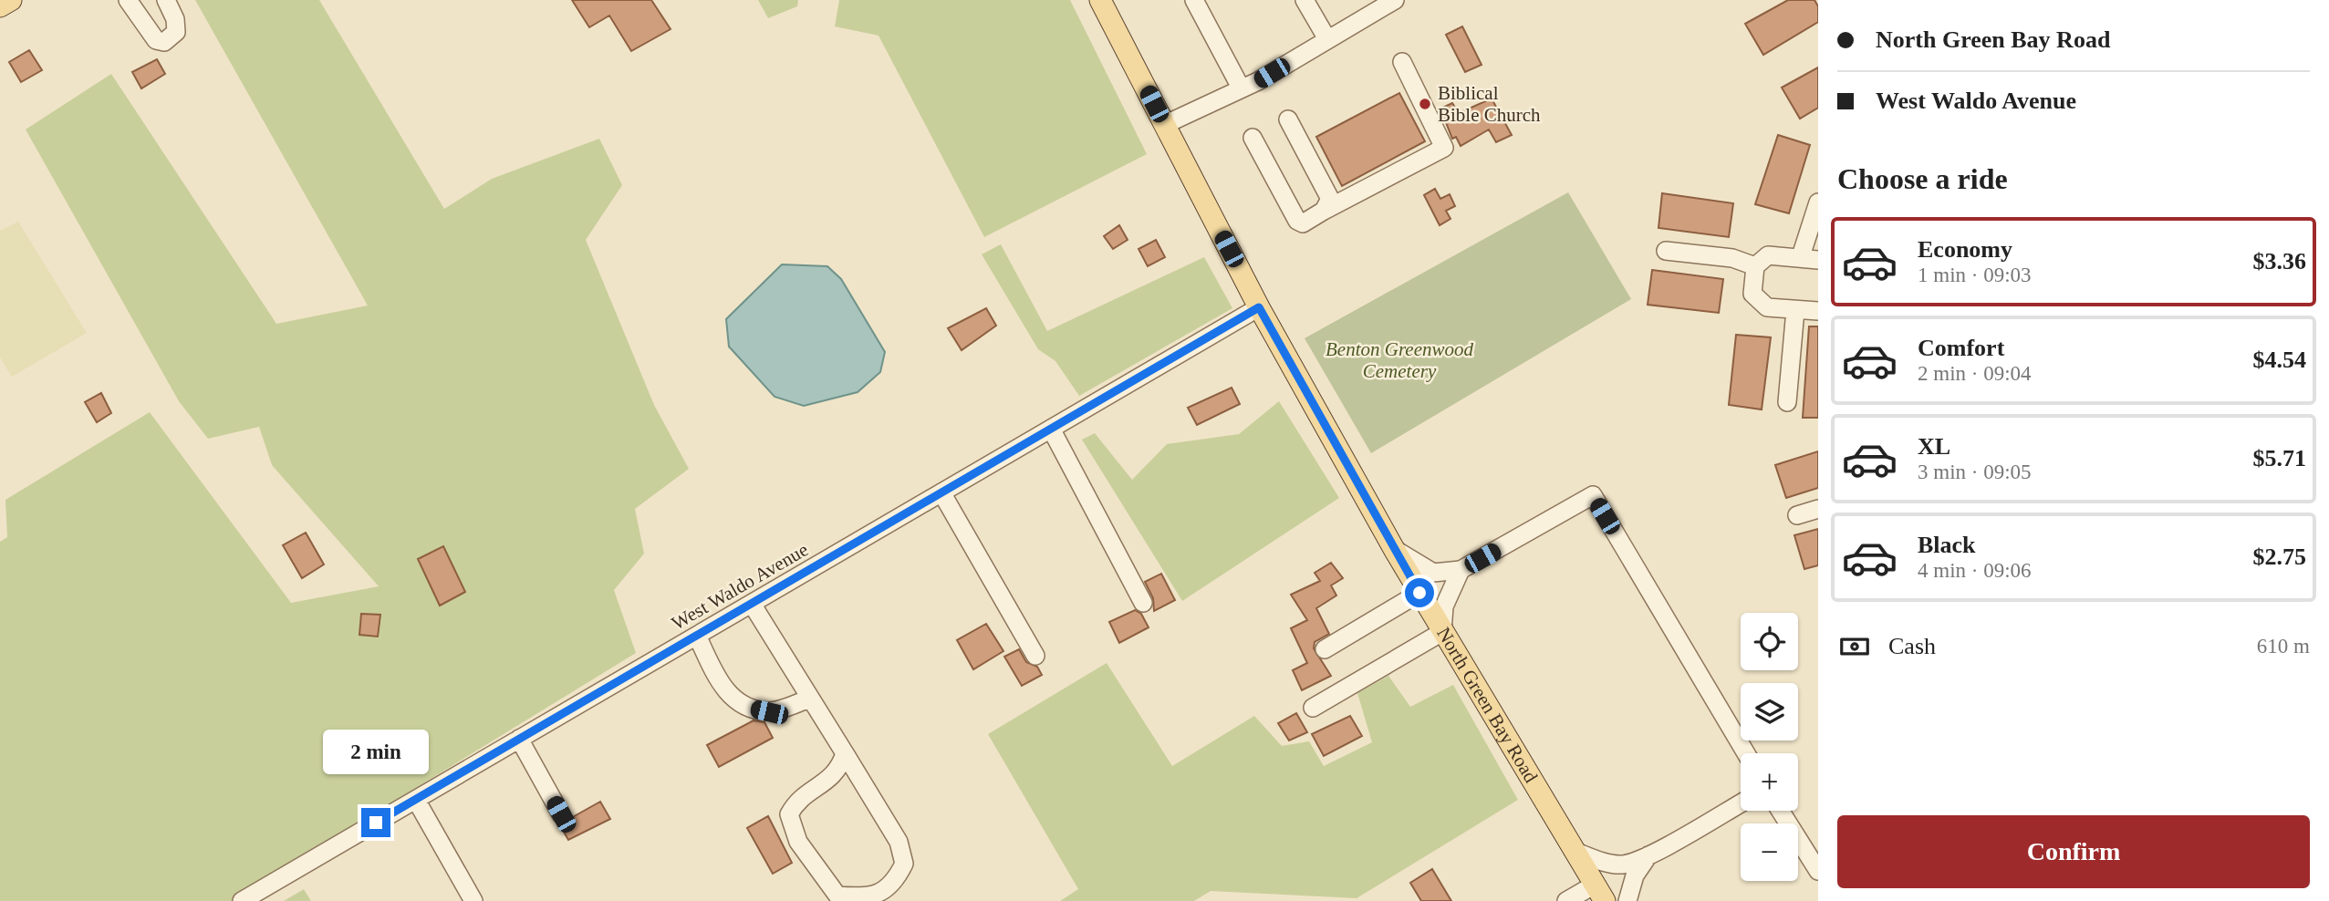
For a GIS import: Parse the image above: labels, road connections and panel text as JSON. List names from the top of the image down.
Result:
{
  "streets": {
    "main road": ["North Green Bay Road"],
    "street": ["West Waldo Avenue"]
  },
  "crossings": [
    ["West Waldo Avenue", "North Green Bay Road"]
  ],
  "parks": ["Benton Greenwood Cemetery"],
  "places": ["Biblical Bible Church"],
  "page": {
    "banner": ["North Green Bay Road", "West Waldo Avenue"],
    "heading": "Choose a ride",
    "list": [
      {
        "name": "Economy",
        "note": "1 min · 09:03",
        "value": "$3.36"
      },
      {
        "name": "Comfort",
        "note": "2 min · 09:04",
        "value": "$4.54"
      },
      {
        "name": "XL",
        "note": "3 min · 09:05",
        "value": "$5.71"
      },
      {
        "name": "Black",
        "note": "4 min · 09:06",
        "value": "$2.75"
      }
    ],
    "pay": ["Cash", "610 m"],
    "map_buttons": ["+", "−"],
    "bubble": "2 min",
    "buttons": "Confirm"
  }
}
